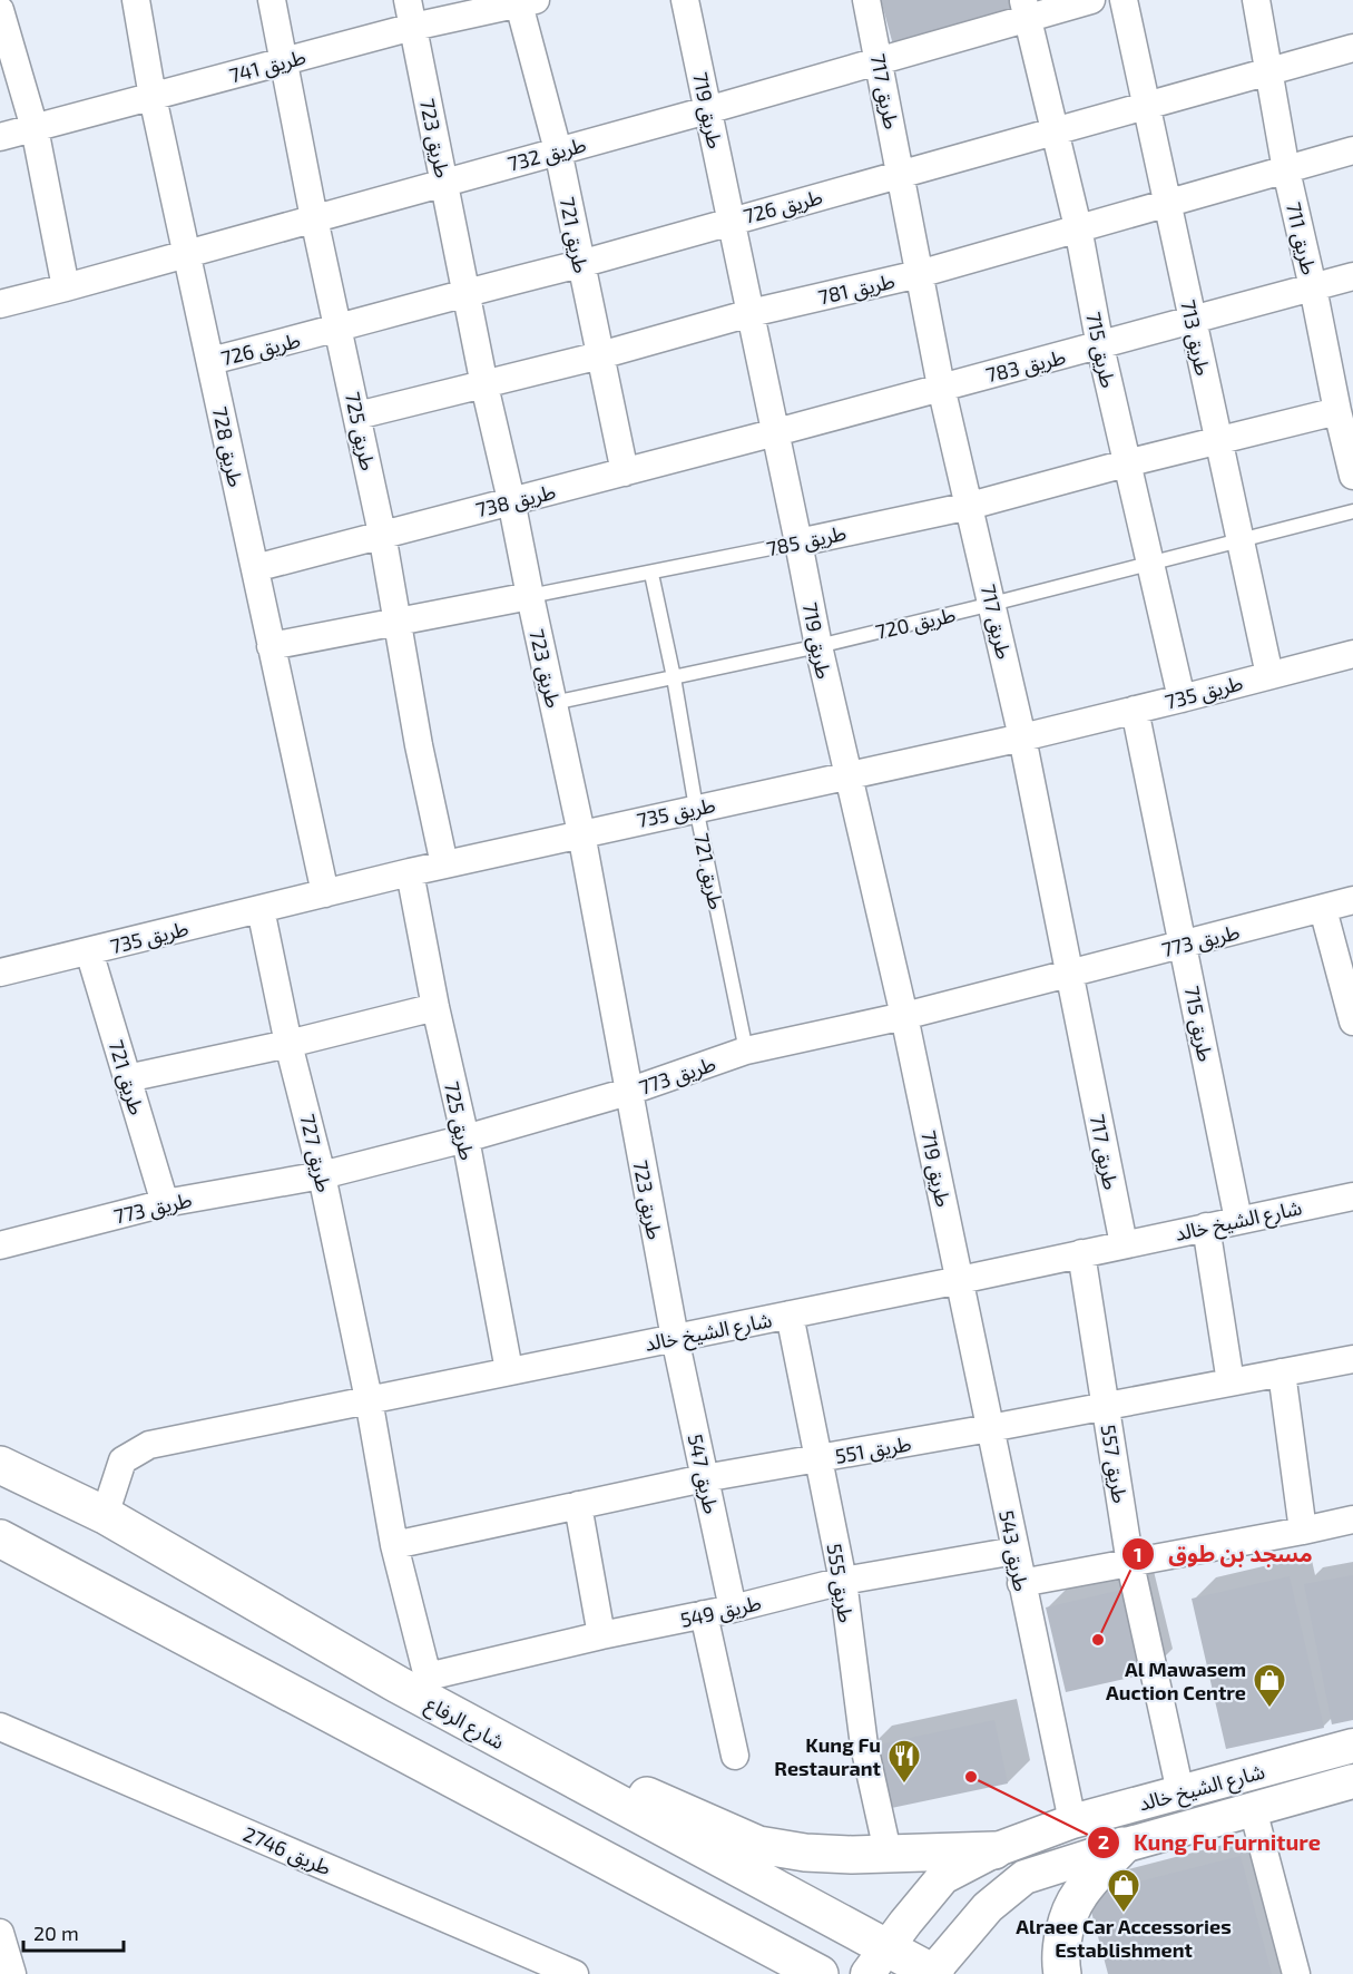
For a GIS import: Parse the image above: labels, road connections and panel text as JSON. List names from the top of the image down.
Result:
{
  "streets": {
    "main road": ["شارع الرفاع"],
    "street": [
      "طريق 741",
      "طريق 717",
      "طريق 719",
      "طريق 723",
      "طريق 732",
      "طريق 726",
      "طريق 721",
      "طريق 711",
      "طريق 781",
      "طريق 713",
      "طريق 715",
      "طريق 783",
      "طريق 725",
      "طريق 728",
      "طريق 738",
      "طريق 785",
      "طريق 735",
      "طريق 773",
      "طريق 727",
      "شارع الشيخ خالد",
      "طريق 551",
      "طريق 557",
      "طريق 547",
      "طريق 543",
      "طريق 555",
      "طريق 549",
      "طريق 2746"
    ],
    "lane": ["طريق 720"]
  },
  "crossings": [
    ["طريق 741", "طريق 723"],
    ["طريق 741", "طريق 721"],
    ["طريق 741", "طريق 725"],
    ["طريق 741", "طريق 728"],
    ["طريق 717", "طريق 732"],
    ["طريق 717", "طريق 726"],
    ["طريق 717", "طريق 781"],
    ["طريق 717", "طريق 783"],
    ["طريق 717", "طريق 785"],
    ["طريق 717", "طريق 720"],
    ["طريق 717", "طريق 735"],
    ["طريق 717", "طريق 773"],
    ["طريق 717", "شارع الشيخ خالد"],
    ["طريق 719", "طريق 732"],
    ["طريق 719", "طريق 726"],
    ["طريق 719", "طريق 781"],
    ["طريق 719", "طريق 783"],
    ["طريق 719", "طريق 738"],
    ["طريق 719", "طريق 785"],
    ["طريق 719", "طريق 720"],
    ["طريق 719", "طريق 735"],
    ["طريق 719", "طريق 773"],
    ["طريق 719", "شارع الشيخ خالد"],
    ["طريق 719", "طريق 543"],
    ["طريق 723", "طريق 732"],
    ["طريق 723", "طريق 726"],
    ["طريق 723", "طريق 781"],
    ["طريق 723", "طريق 738"],
    ["طريق 723", "طريق 785"],
    ["طريق 723", "طريق 720"],
    ["طريق 723", "طريق 735"],
    ["طريق 723", "طريق 773"],
    ["طريق 723", "شارع الشيخ خالد"],
    ["طريق 723", "طريق 547"],
    ["طريق 732", "طريق 721"],
    ["طريق 732", "طريق 715"],
    ["طريق 732", "طريق 725"],
    ["طريق 732", "طريق 728"],
    ["طريق 726", "طريق 721"],
    ["طريق 726", "طريق 711"],
    ["طريق 726", "طريق 713"],
    ["طريق 726", "طريق 715"],
    ["طريق 726", "طريق 725"],
    ["طريق 726", "طريق 728"],
    ["طريق 721", "طريق 781"],
    ["طريق 721", "طريق 738"],
    ["طريق 721", "طريق 785"],
    ["طريق 721", "طريق 720"],
    ["طريق 721", "طريق 735"],
    ["طريق 721", "طريق 773"],
    ["طريق 711", "طريق 781"],
    ["طريق 711", "طريق 783"],
    ["طريق 711", "طريق 785"],
    ["طريق 781", "طريق 713"],
    ["طريق 781", "طريق 715"],
    ["طريق 781", "طريق 725"],
    ["طريق 713", "طريق 783"],
    ["طريق 713", "طريق 785"],
    ["طريق 713", "طريق 720"],
    ["طريق 713", "طريق 735"],
    ["طريق 715", "طريق 783"],
    ["طريق 715", "طريق 785"],
    ["طريق 715", "طريق 720"],
    ["طريق 715", "طريق 735"],
    ["طريق 715", "طريق 773"],
    ["طريق 715", "شارع الشيخ خالد"],
    ["طريق 783", "طريق 738"],
    ["طريق 725", "طريق 738"],
    ["طريق 725", "طريق 785"],
    ["طريق 725", "طريق 735"],
    ["طريق 725", "طريق 773"],
    ["طريق 725", "شارع الشيخ خالد"],
    ["طريق 728", "طريق 738"],
    ["طريق 728", "طريق 785"],
    ["طريق 728", "طريق 735"],
    ["طريق 735", "طريق 727"],
    ["طريق 773", "طريق 727"],
    ["طريق 727", "شارع الشيخ خالد"],
    ["طريق 727", "طريق 551"],
    ["طريق 727", "طريق 549"],
    ["شارع الشيخ خالد", "طريق 557"],
    ["شارع الشيخ خالد", "طريق 547"],
    ["شارع الشيخ خالد", "طريق 543"],
    ["شارع الشيخ خالد", "طريق 555"],
    ["شارع الشيخ خالد", "شارع الرفاع"],
    ["طريق 551", "طريق 557"],
    ["طريق 551", "طريق 547"],
    ["طريق 551", "طريق 543"],
    ["طريق 551", "طريق 555"],
    ["طريق 547", "طريق 549"],
    ["طريق 543", "طريق 549"],
    ["طريق 555", "طريق 549"]
  ],
  "places": {
    "other": ["مسجد بن طوق", "Kung Fu Furniture"],
    "shop": ["Al Mawasem Auction Centre", "Alraee Car Accessories Establishment"],
    "restaurant": ["Kung Fu Restaurant"]
  },
  "scale_bar": "20 m"
}
